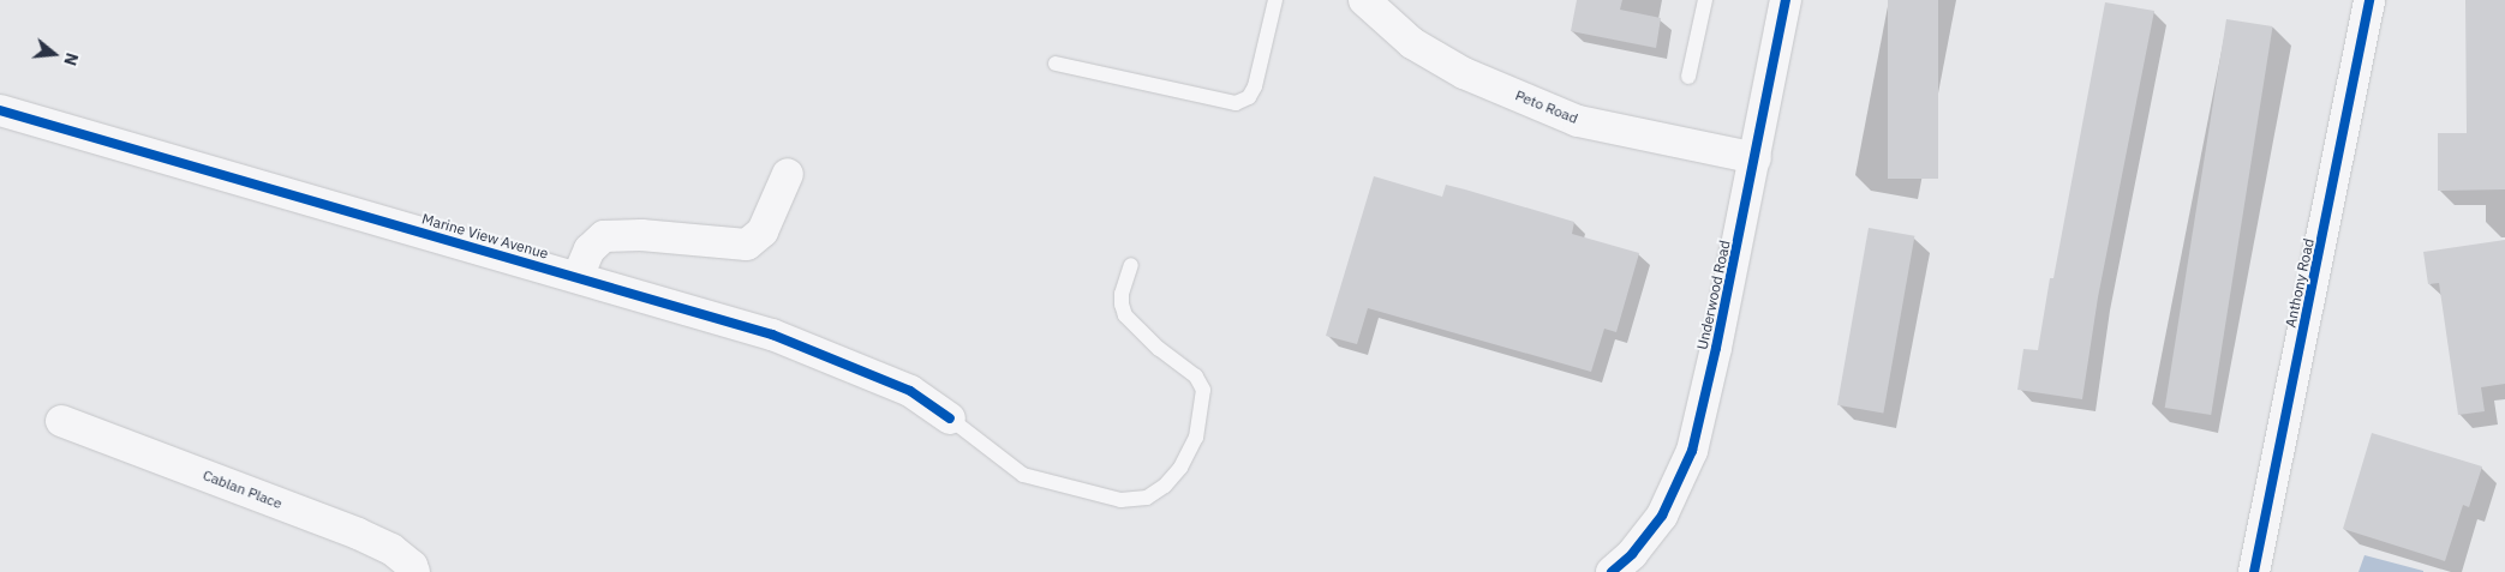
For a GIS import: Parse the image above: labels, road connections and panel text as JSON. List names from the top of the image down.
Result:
{
  "streets": {
    "street": [
      "Peto Road",
      "Marine View Avenue",
      "Anthony Road",
      "Underwood Road",
      "Cablan Place"
    ]
  },
  "crossings": [
    ["Peto Road", "Underwood Road"]
  ],
  "north": "right"
}
